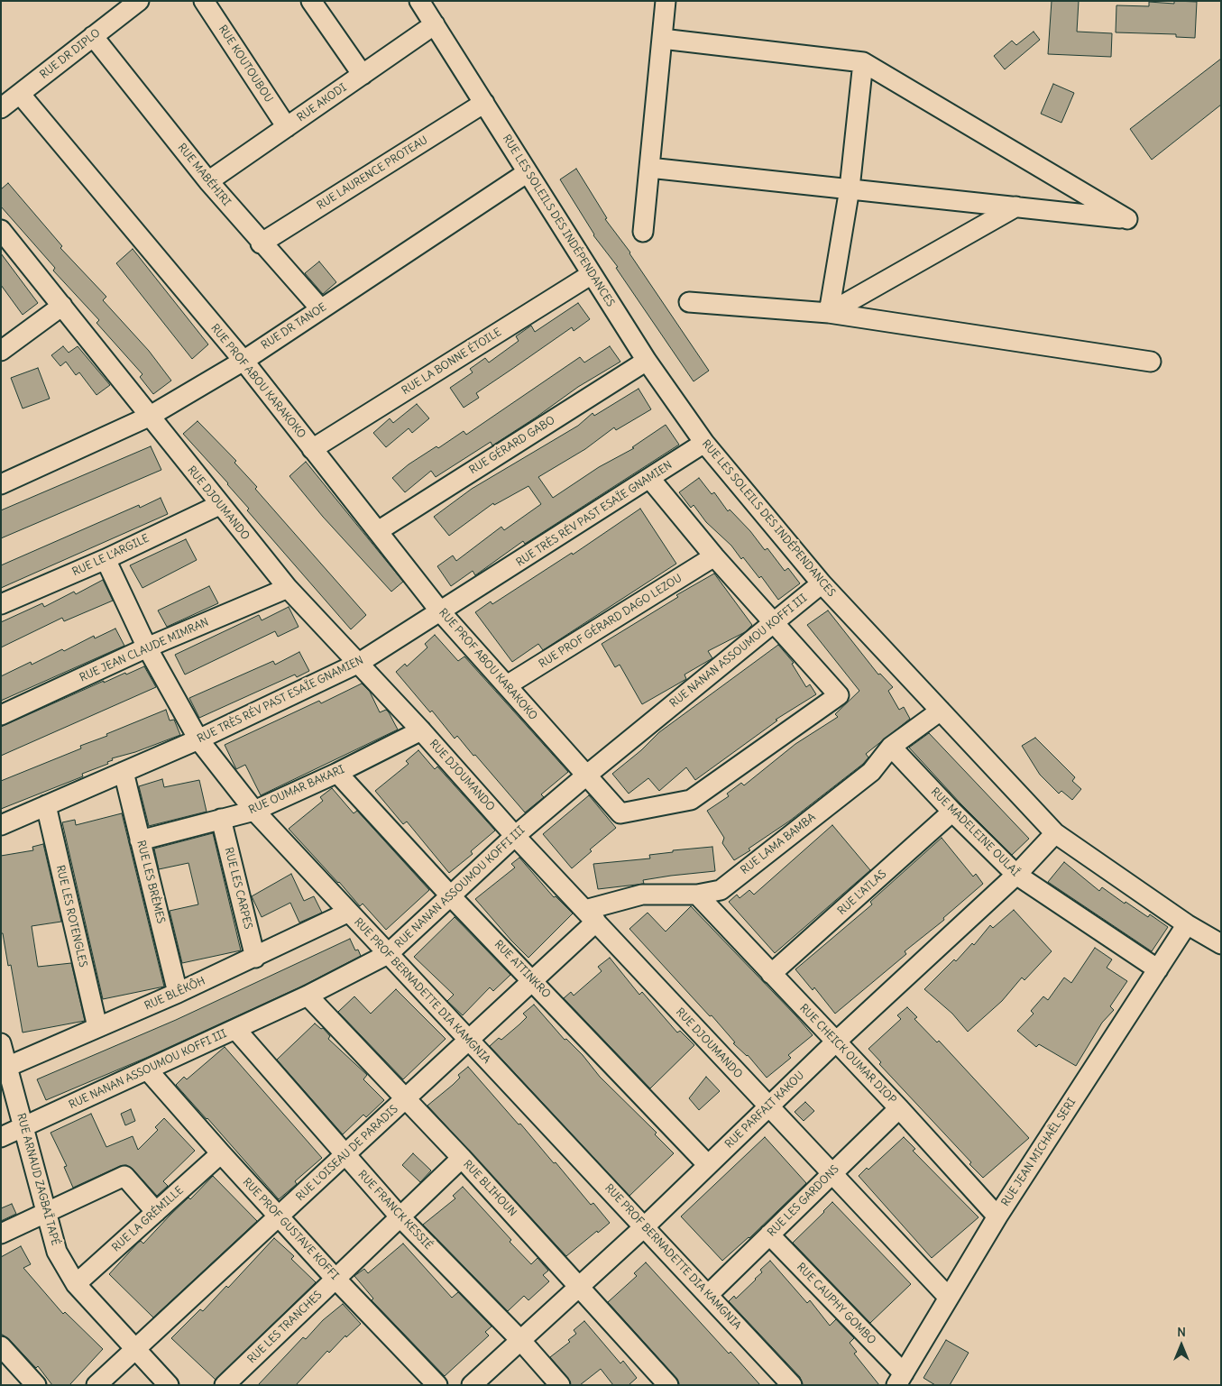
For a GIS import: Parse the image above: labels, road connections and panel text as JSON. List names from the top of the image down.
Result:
{
  "streets": {
    "street": [
      "RUE DR DIPLO",
      "RUE KOUTOUBOU",
      "RUE AKODI",
      "RUE LAURENCE PROTEAU",
      "RUE MABÉHIRI",
      "RUE LES SOLEILS DES INDÉPENDANCES",
      "RUE DR TANOE",
      "RUE LA BONNE ÉTOILE",
      "RUE PROF ABOU KARAKOKO",
      "RUE GÉRARD GABO",
      "RUE DJOUMANDO",
      "RUE TRÈS RÉV PAST ESAÏE GNAMIEN",
      "RUE LE L'ARGILE",
      "RUE PROF GÉRARD DAGO LEZOU",
      "RUE JEAN CLAUDE MIMRAN",
      "RUE NANAN ASSOUMOU KOFFI III",
      "RUE OUMAR BAKARI",
      "RUE MADELEINE OULAÏ",
      "RUE LAMA BAMBA",
      "RUE LES BRÈMES",
      "RUE LES CARPES",
      "RUE L'ATLAS",
      "RUE LES ROTENGLES",
      "RUE ATTINKRO",
      "RUE PROF BERNADETTE DIA KAMGNIA",
      "RUE BLÊKÔH",
      "RUE CHEICK OUMAR DIOP",
      "RUE PARFAIT KAKOU",
      "RUE JEAN MICHAËL SERI",
      "RUE L'OISEAU DE PARADIS",
      "RUE ARNAUD ZAGBAÏ TAPÉ",
      "RUE BLIHOUN",
      "RUE LES GARDONS",
      "RUE FRANCK KESSIÉ",
      "RUE LA GRÉMILLE",
      "RUE PROF GUSTAVE KOFFI",
      "RUE CAUPHY GOMBO",
      "RUE LES TRANCHES"
    ]
  },
  "crossings": [
    ["RUE DR DIPLO", "RUE MABÉHIRI"],
    ["RUE DR DIPLO", "RUE PROF ABOU KARAKOKO"],
    ["RUE KOUTOUBOU", "RUE AKODI"],
    ["RUE AKODI", "RUE MABÉHIRI"],
    ["RUE AKODI", "RUE LES SOLEILS DES INDÉPENDANCES"],
    ["RUE LAURENCE PROTEAU", "RUE MABÉHIRI"],
    ["RUE LAURENCE PROTEAU", "RUE LES SOLEILS DES INDÉPENDANCES"],
    ["RUE MABÉHIRI", "RUE DR TANOE"],
    ["RUE LES SOLEILS DES INDÉPENDANCES", "RUE DR TANOE"],
    ["RUE LES SOLEILS DES INDÉPENDANCES", "RUE LA BONNE ÉTOILE"],
    ["RUE LES SOLEILS DES INDÉPENDANCES", "RUE GÉRARD GABO"],
    ["RUE LES SOLEILS DES INDÉPENDANCES", "RUE TRÈS RÉV PAST ESAÏE GNAMIEN"],
    ["RUE LES SOLEILS DES INDÉPENDANCES", "RUE NANAN ASSOUMOU KOFFI III"],
    ["RUE LES SOLEILS DES INDÉPENDANCES", "RUE LAMA BAMBA"],
    ["RUE LES SOLEILS DES INDÉPENDANCES", "RUE PARFAIT KAKOU"],
    ["RUE LES SOLEILS DES INDÉPENDANCES", "RUE JEAN MICHAËL SERI"],
    ["RUE DR TANOE", "RUE PROF ABOU KARAKOKO"],
    ["RUE DR TANOE", "RUE DJOUMANDO"],
    ["RUE LA BONNE ÉTOILE", "RUE PROF ABOU KARAKOKO"],
    ["RUE PROF ABOU KARAKOKO", "RUE GÉRARD GABO"],
    ["RUE PROF ABOU KARAKOKO", "RUE TRÈS RÉV PAST ESAÏE GNAMIEN"],
    ["RUE PROF ABOU KARAKOKO", "RUE PROF GÉRARD DAGO LEZOU"],
    ["RUE PROF ABOU KARAKOKO", "RUE NANAN ASSOUMOU KOFFI III"],
    ["RUE DJOUMANDO", "RUE TRÈS RÉV PAST ESAÏE GNAMIEN"],
    ["RUE DJOUMANDO", "RUE LE L'ARGILE"],
    ["RUE DJOUMANDO", "RUE JEAN CLAUDE MIMRAN"],
    ["RUE DJOUMANDO", "RUE NANAN ASSOUMOU KOFFI III"],
    ["RUE DJOUMANDO", "RUE OUMAR BAKARI"],
    ["RUE DJOUMANDO", "RUE LAMA BAMBA"],
    ["RUE DJOUMANDO", "RUE PARFAIT KAKOU"],
    ["RUE DJOUMANDO", "RUE JEAN MICHAËL SERI"],
    ["RUE DJOUMANDO", "RUE L'OISEAU DE PARADIS"],
    ["RUE DJOUMANDO", "RUE LES GARDONS"],
    ["RUE TRÈS RÉV PAST ESAÏE GNAMIEN", "RUE LES BRÈMES"],
    ["RUE TRÈS RÉV PAST ESAÏE GNAMIEN", "RUE LES ROTENGLES"],
    ["RUE TRÈS RÉV PAST ESAÏE GNAMIEN", "RUE PROF BERNADETTE DIA KAMGNIA"],
    ["RUE LE L'ARGILE", "RUE PROF BERNADETTE DIA KAMGNIA"],
    ["RUE JEAN CLAUDE MIMRAN", "RUE PROF BERNADETTE DIA KAMGNIA"],
    ["RUE NANAN ASSOUMOU KOFFI III", "RUE ATTINKRO"],
    ["RUE NANAN ASSOUMOU KOFFI III", "RUE PROF BERNADETTE DIA KAMGNIA"],
    ["RUE NANAN ASSOUMOU KOFFI III", "RUE ARNAUD ZAGBAÏ TAPÉ"],
    ["RUE NANAN ASSOUMOU KOFFI III", "RUE BLIHOUN"],
    ["RUE NANAN ASSOUMOU KOFFI III", "RUE FRANCK KESSIÉ"],
    ["RUE NANAN ASSOUMOU KOFFI III", "RUE PROF GUSTAVE KOFFI"],
    ["RUE OUMAR BAKARI", "RUE LES BRÈMES"],
    ["RUE OUMAR BAKARI", "RUE LES CARPES"],
    ["RUE OUMAR BAKARI", "RUE ATTINKRO"],
    ["RUE OUMAR BAKARI", "RUE PROF BERNADETTE DIA KAMGNIA"],
    ["RUE MADELEINE OULAÏ", "RUE LAMA BAMBA"],
    ["RUE MADELEINE OULAÏ", "RUE L'ATLAS"],
    ["RUE MADELEINE OULAÏ", "RUE PARFAIT KAKOU"],
    ["RUE MADELEINE OULAÏ", "RUE JEAN MICHAËL SERI"],
    ["RUE LAMA BAMBA", "RUE CHEICK OUMAR DIOP"],
    ["RUE LAMA BAMBA", "RUE L'OISEAU DE PARADIS"],
    ["RUE LES BRÈMES", "RUE BLÊKÔH"],
    ["RUE LES CARPES", "RUE BLÊKÔH"],
    ["RUE L'ATLAS", "RUE CHEICK OUMAR DIOP"],
    ["RUE LES ROTENGLES", "RUE BLÊKÔH"],
    ["RUE ATTINKRO", "RUE PARFAIT KAKOU"],
    ["RUE ATTINKRO", "RUE L'OISEAU DE PARADIS"],
    ["RUE PROF BERNADETTE DIA KAMGNIA", "RUE BLÊKÔH"],
    ["RUE PROF BERNADETTE DIA KAMGNIA", "RUE PARFAIT KAKOU"],
    ["RUE PROF BERNADETTE DIA KAMGNIA", "RUE L'OISEAU DE PARADIS"],
    ["RUE PROF BERNADETTE DIA KAMGNIA", "RUE LES GARDONS"],
    ["RUE BLÊKÔH", "RUE ARNAUD ZAGBAÏ TAPÉ"],
    ["RUE CHEICK OUMAR DIOP", "RUE PARFAIT KAKOU"],
    ["RUE CHEICK OUMAR DIOP", "RUE JEAN MICHAËL SERI"],
    ["RUE CHEICK OUMAR DIOP", "RUE LES GARDONS"],
    ["RUE PARFAIT KAKOU", "RUE BLIHOUN"],
    ["RUE PARFAIT KAKOU", "RUE FRANCK KESSIÉ"],
    ["RUE JEAN MICHAËL SERI", "RUE CAUPHY GOMBO"],
    ["RUE L'OISEAU DE PARADIS", "RUE ARNAUD ZAGBAÏ TAPÉ"],
    ["RUE L'OISEAU DE PARADIS", "RUE BLIHOUN"],
    ["RUE L'OISEAU DE PARADIS", "RUE FRANCK KESSIÉ"],
    ["RUE L'OISEAU DE PARADIS", "RUE PROF GUSTAVE KOFFI"],
    ["RUE ARNAUD ZAGBAÏ TAPÉ", "RUE LA GRÉMILLE"],
    ["RUE BLIHOUN", "RUE LES TRANCHES"],
    ["RUE LES GARDONS", "RUE CAUPHY GOMBO"],
    ["RUE FRANCK KESSIÉ", "RUE LES TRANCHES"],
    ["RUE LA GRÉMILLE", "RUE PROF GUSTAVE KOFFI"],
    ["RUE PROF GUSTAVE KOFFI", "RUE LES TRANCHES"]
  ],
  "north": "top"
}
